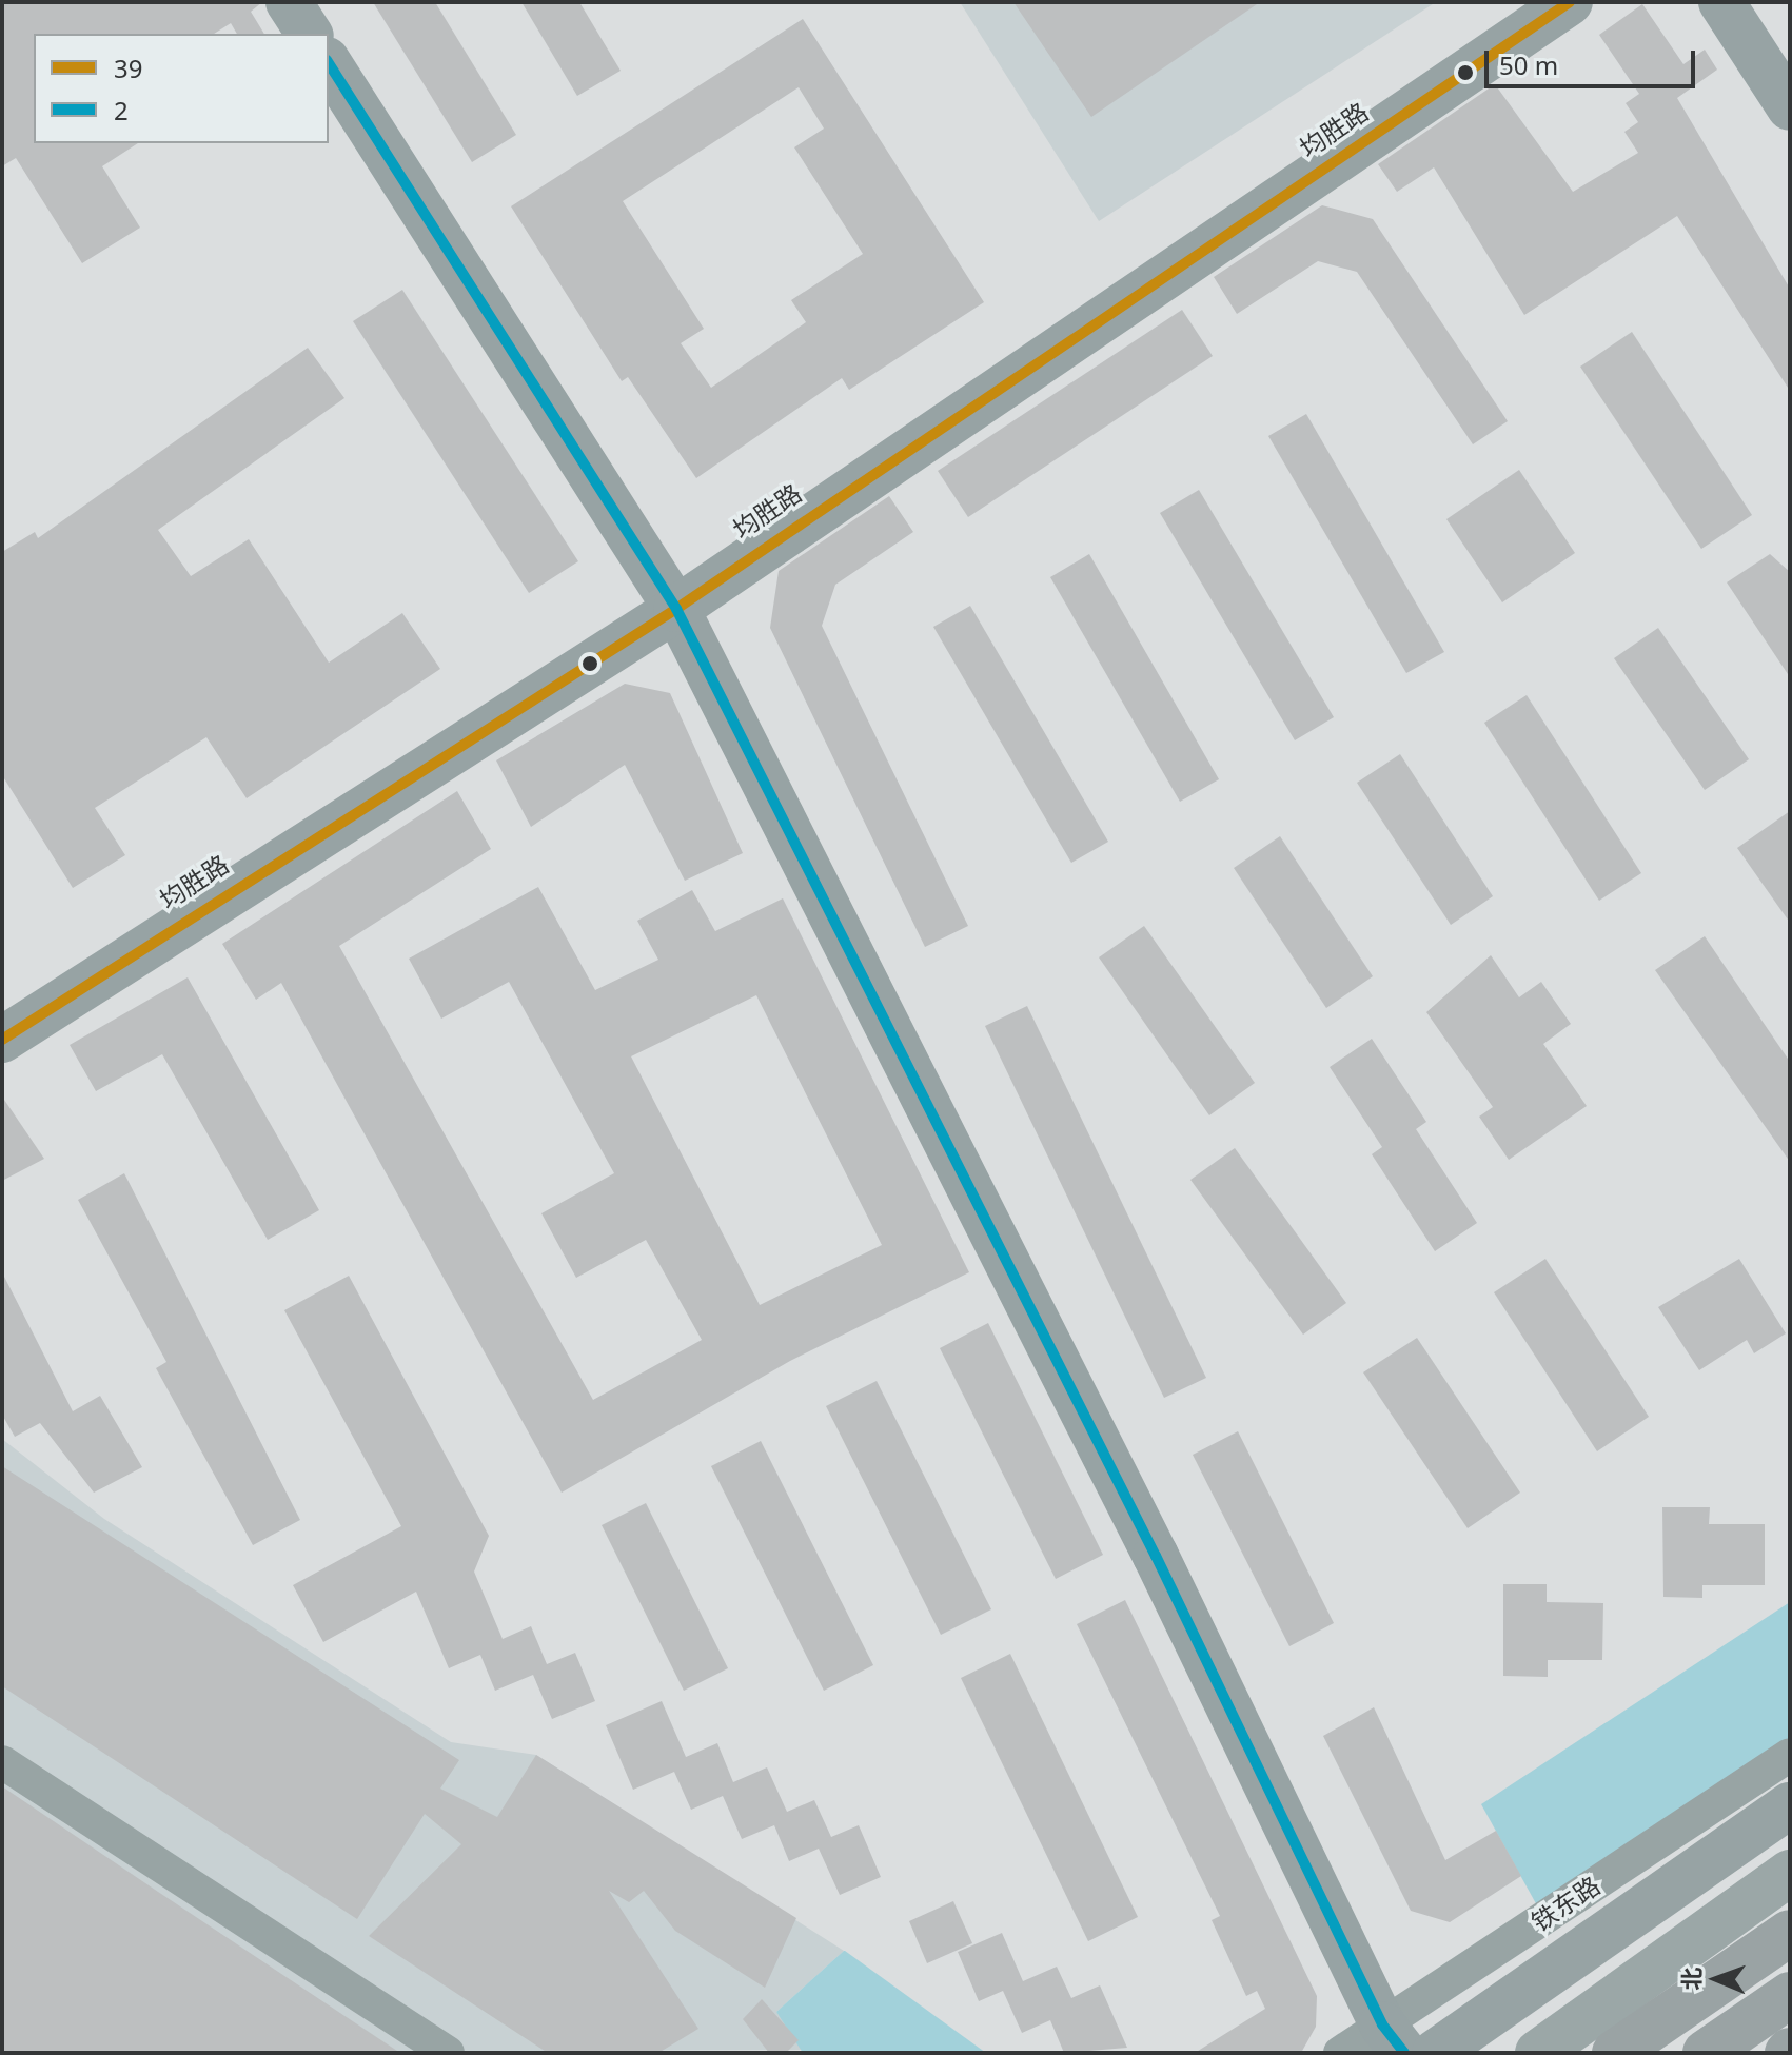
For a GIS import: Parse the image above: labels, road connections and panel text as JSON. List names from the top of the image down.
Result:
{
  "streets": {
    "street": ["均胜路", "铁东路"]
  },
  "lines": ["transit line 39", "transit line 2"],
  "legend": ["39", "2"],
  "scale_bar": "50 m",
  "north": "left"
}
